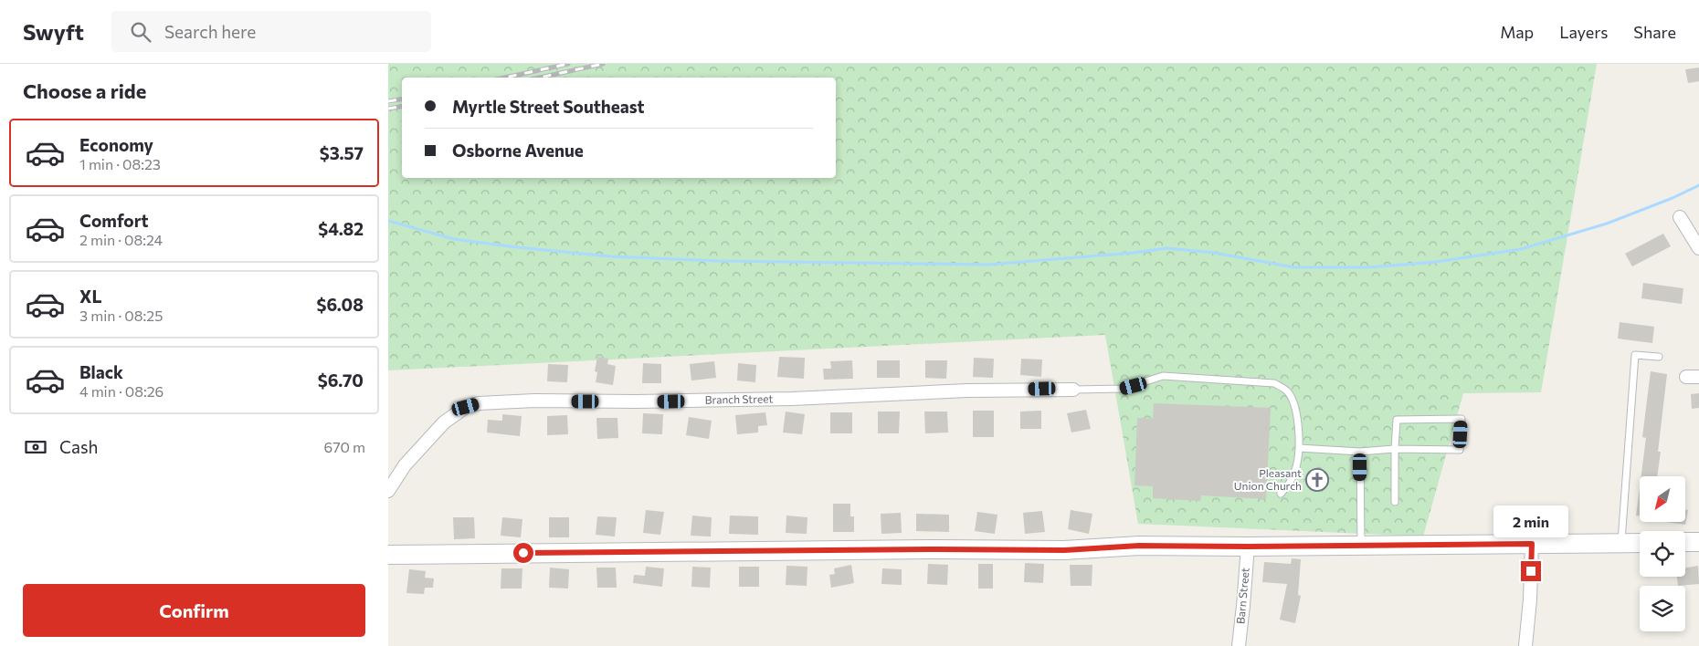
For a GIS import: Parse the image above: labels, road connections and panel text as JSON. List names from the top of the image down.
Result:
{
  "streets": {
    "street": ["Branch Street", "Barn Street"]
  },
  "places": {
    "church": ["Pleasant Union Church"]
  },
  "north": "bottom left",
  "page": {
    "header": "Swyft",
    "search": "Search here",
    "nav": ["Map", "Layers", "Share"],
    "heading": "Choose a ride",
    "banner": ["Myrtle Street Southeast", "Osborne Avenue"],
    "list": [
      {
        "name": "Economy",
        "note": "1 min · 08:23",
        "value": "$3.57"
      },
      {
        "name": "Comfort",
        "note": "2 min · 08:24",
        "value": "$4.82"
      },
      {
        "name": "XL",
        "note": "3 min · 08:25",
        "value": "$6.08"
      },
      {
        "name": "Black",
        "note": "4 min · 08:26",
        "value": "$6.70"
      }
    ],
    "pay": ["Cash", "670 m"],
    "bubble": "2 min",
    "buttons": "Confirm"
  }
}
